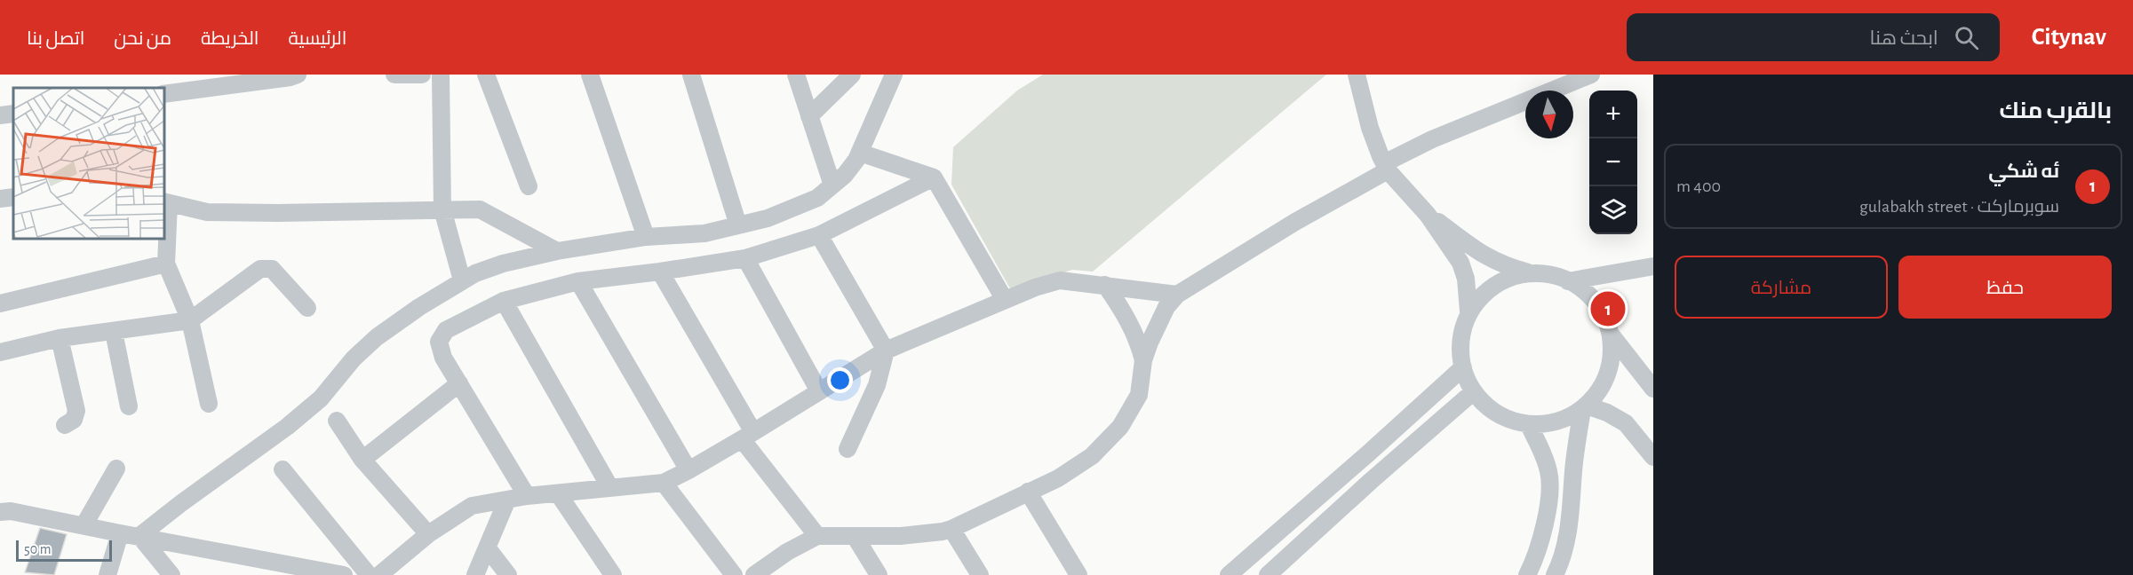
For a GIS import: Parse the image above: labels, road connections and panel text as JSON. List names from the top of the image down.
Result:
{
  "scale_bar": "50 m",
  "north": "bottom",
  "page": {
    "header": "Citynav",
    "search": "ابحث هنا",
    "nav": [
      "الرئيسية",
      "الخريطة",
      "من نحن",
      "اتصل بنا"
    ],
    "heading": "بالقرب منك",
    "map_buttons": ["+", "−"],
    "list": [
      {
        "mark": "1",
        "name": "ئه شكي",
        "note": "سوبرماركت · gulabakh street",
        "value": "400 m"
      }
    ],
    "buttons": ["حفظ", "مشاركة"],
    "pins": "1",
    "scale": "50 m"
  }
}
